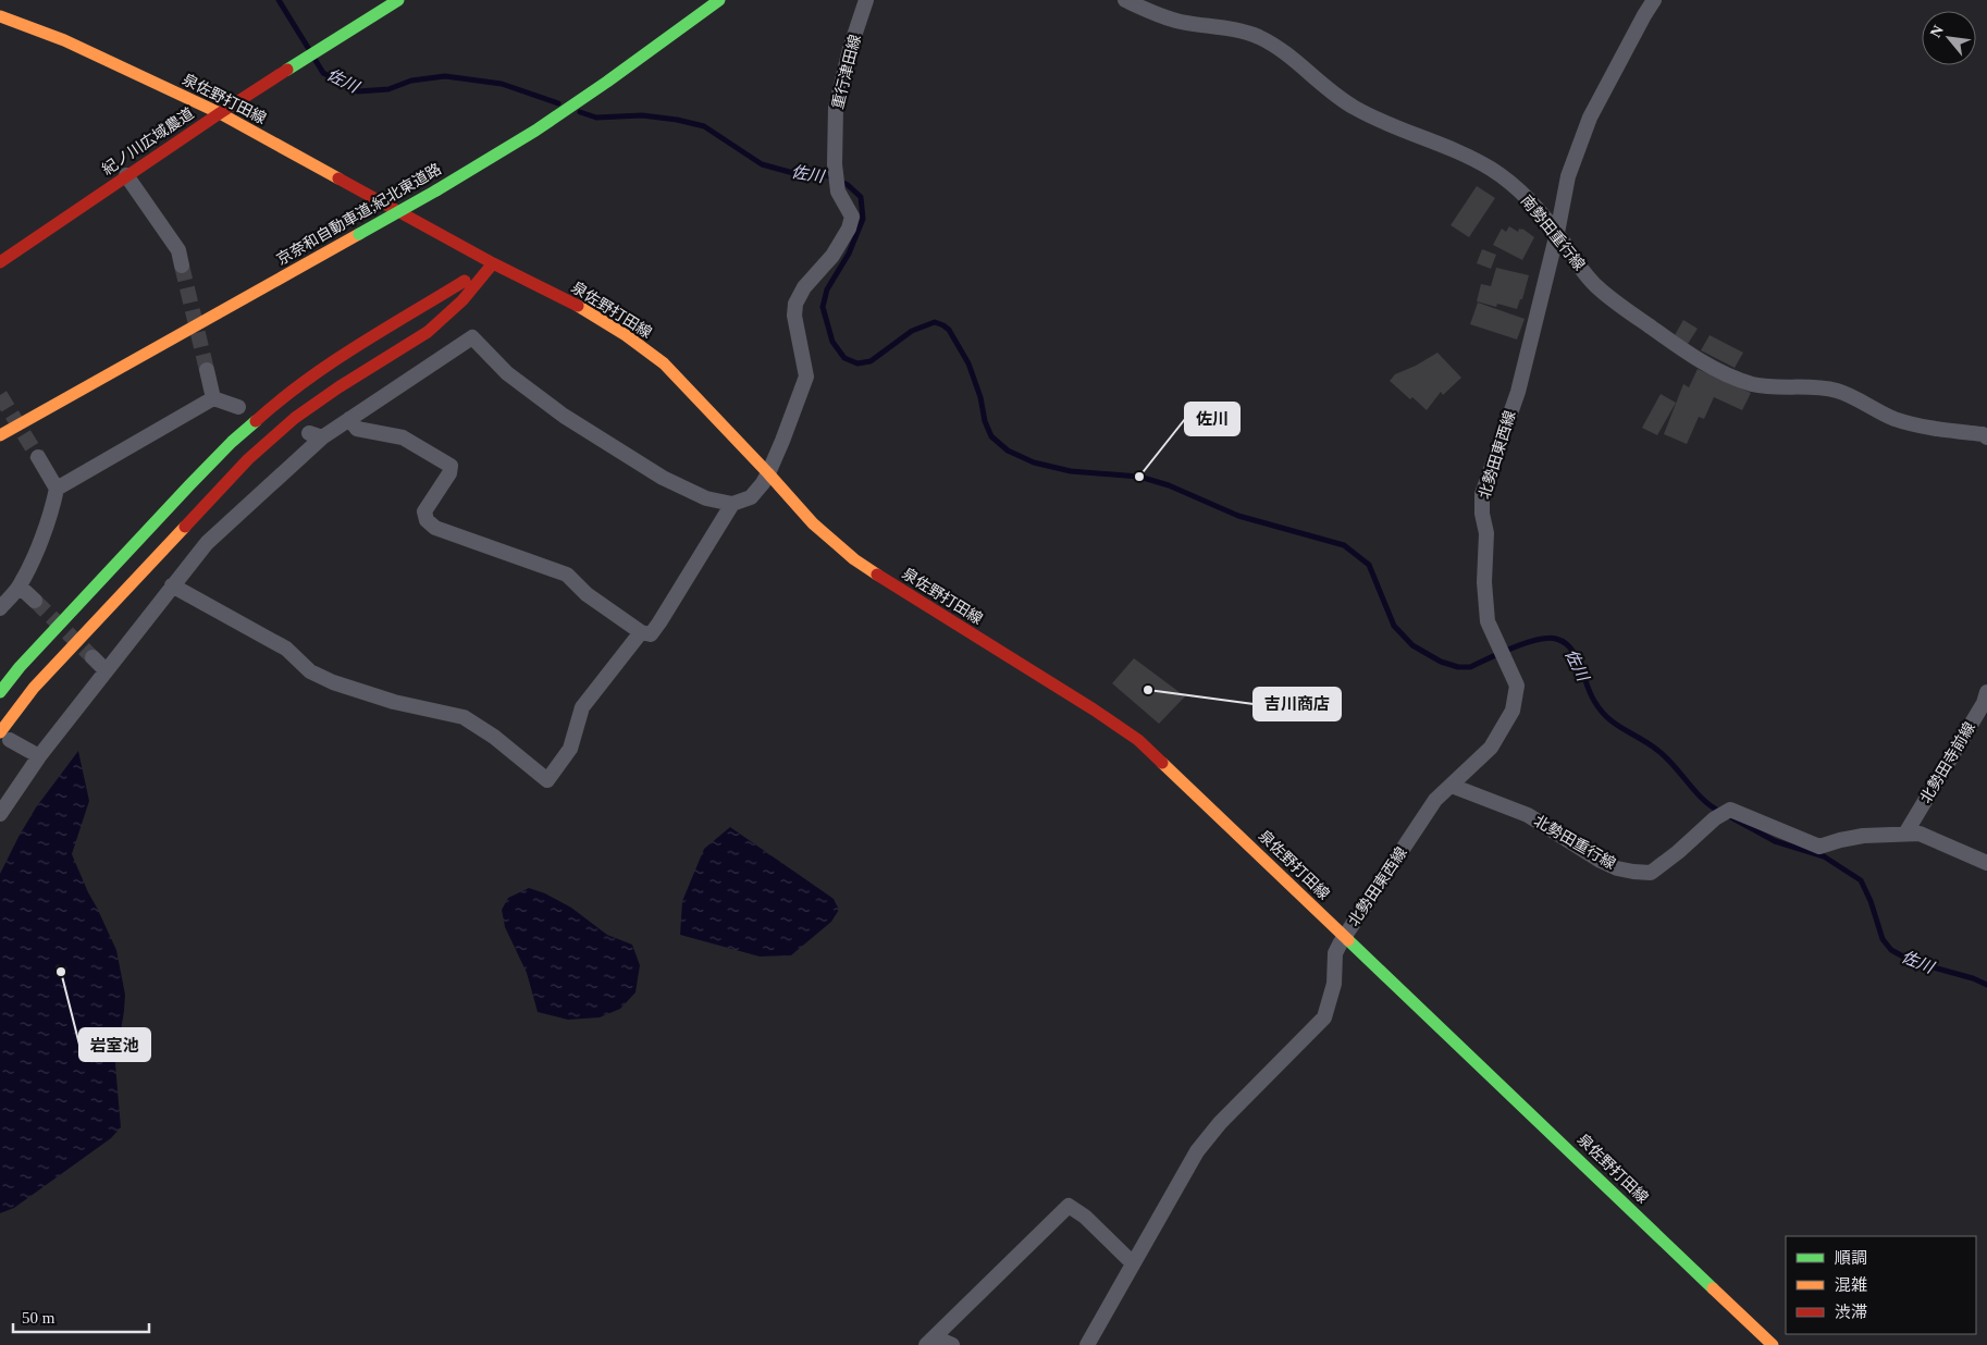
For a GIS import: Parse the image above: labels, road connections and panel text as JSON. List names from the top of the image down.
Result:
{
  "streets": {
    "main road": ["泉佐野打田線", "紀ノ川広域農道", "京奈和自動車道;紀北東道路"],
    "street": [
      "重行津田線",
      "南勢田重行線",
      "北勢田東西線",
      "北勢田寺前線",
      "北勢田重行線"
    ]
  },
  "crossings": [
    ["重行津田線", "泉佐野打田線"],
    ["泉佐野打田線", "紀ノ川広域農道"],
    ["泉佐野打田線", "北勢田東西線"],
    ["南勢田重行線", "北勢田東西線"],
    ["北勢田東西線", "北勢田重行線"],
    ["北勢田寺前線", "北勢田重行線"]
  ],
  "water": ["佐川"],
  "places": ["佐川", "吉川商店", "岩室池"],
  "legend": ["順調", "混雑", "渋滞"],
  "scale_bar": "50 m",
  "north": "top left"
}
